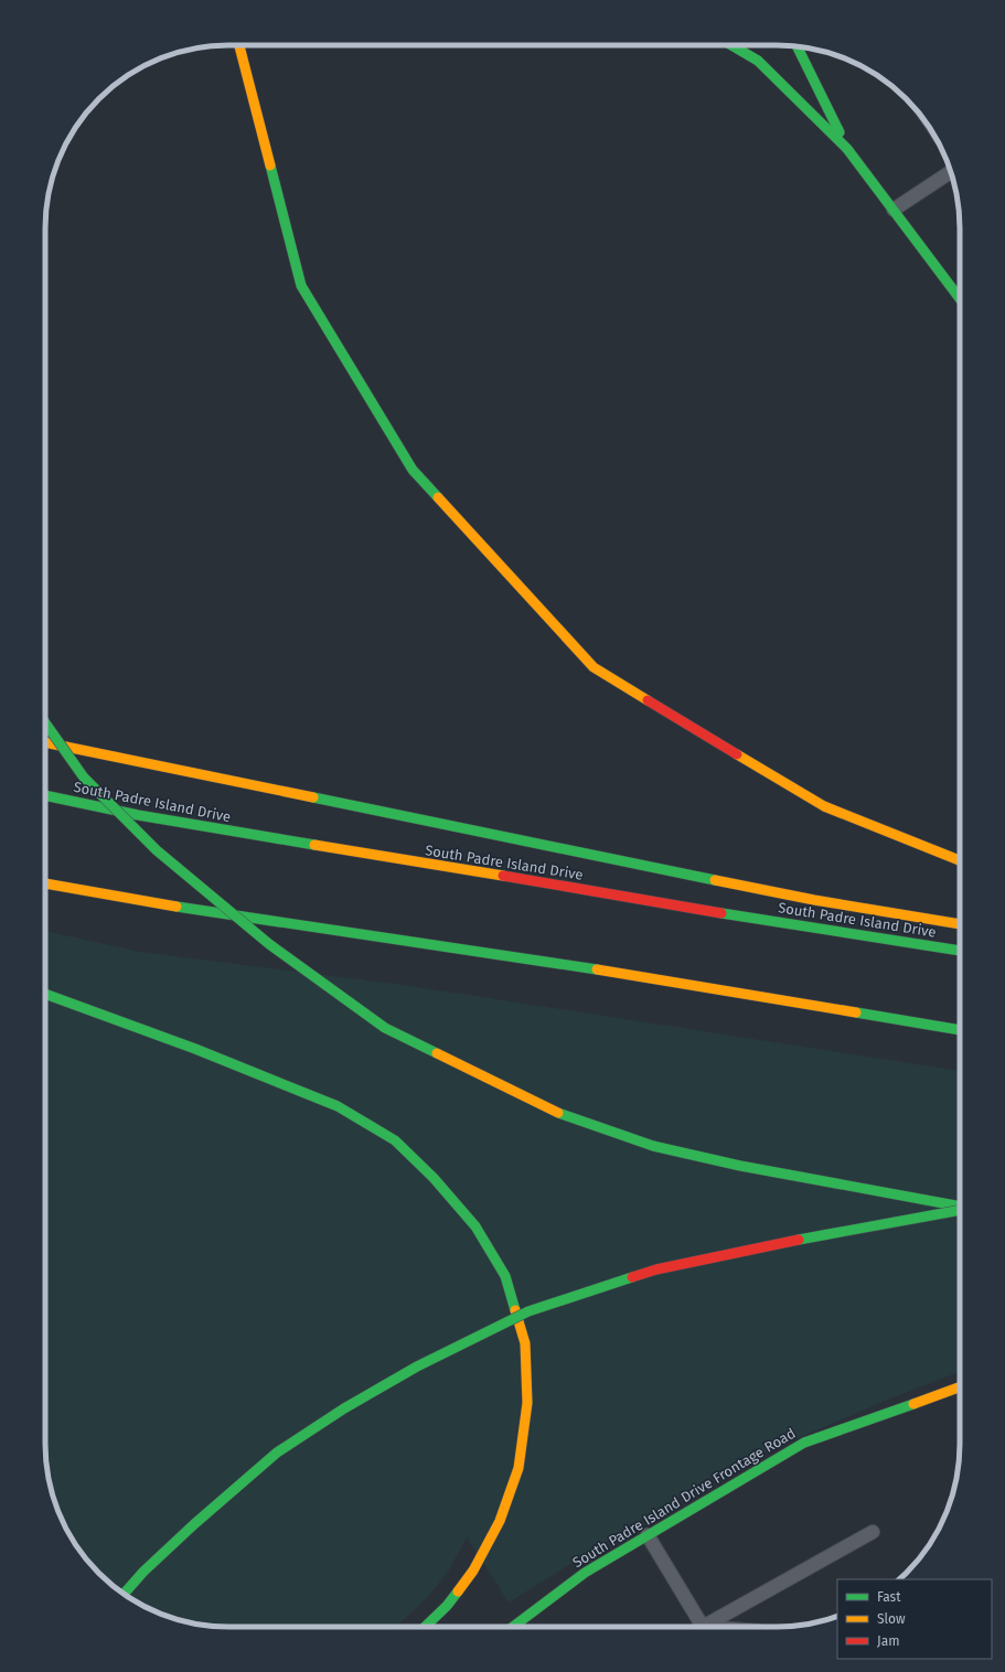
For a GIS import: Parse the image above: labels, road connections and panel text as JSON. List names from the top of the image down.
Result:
{
  "streets": {
    "main road": ["South Padre Island Drive", "South Padre Island Drive Frontage Road"]
  },
  "legend": ["Fast", "Slow", "Jam"]
}
